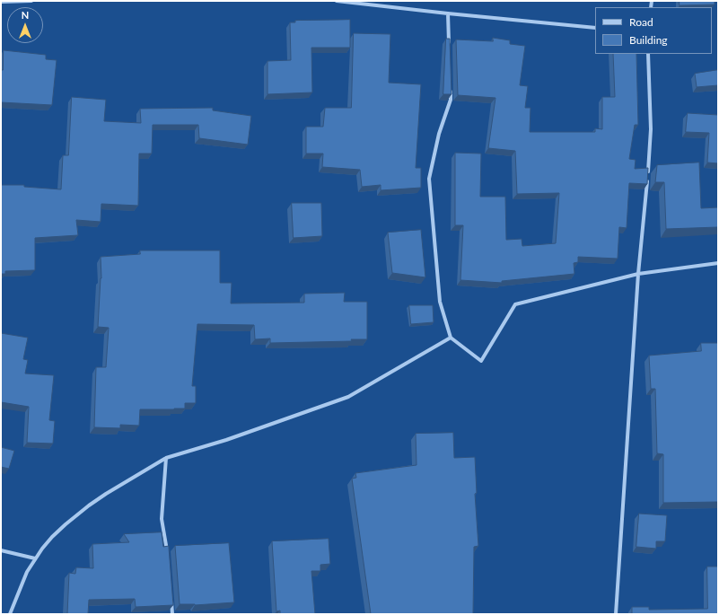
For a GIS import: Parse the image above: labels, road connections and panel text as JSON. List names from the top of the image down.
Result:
{
  "legend": ["Road", "Building"],
  "north": "top"
}
